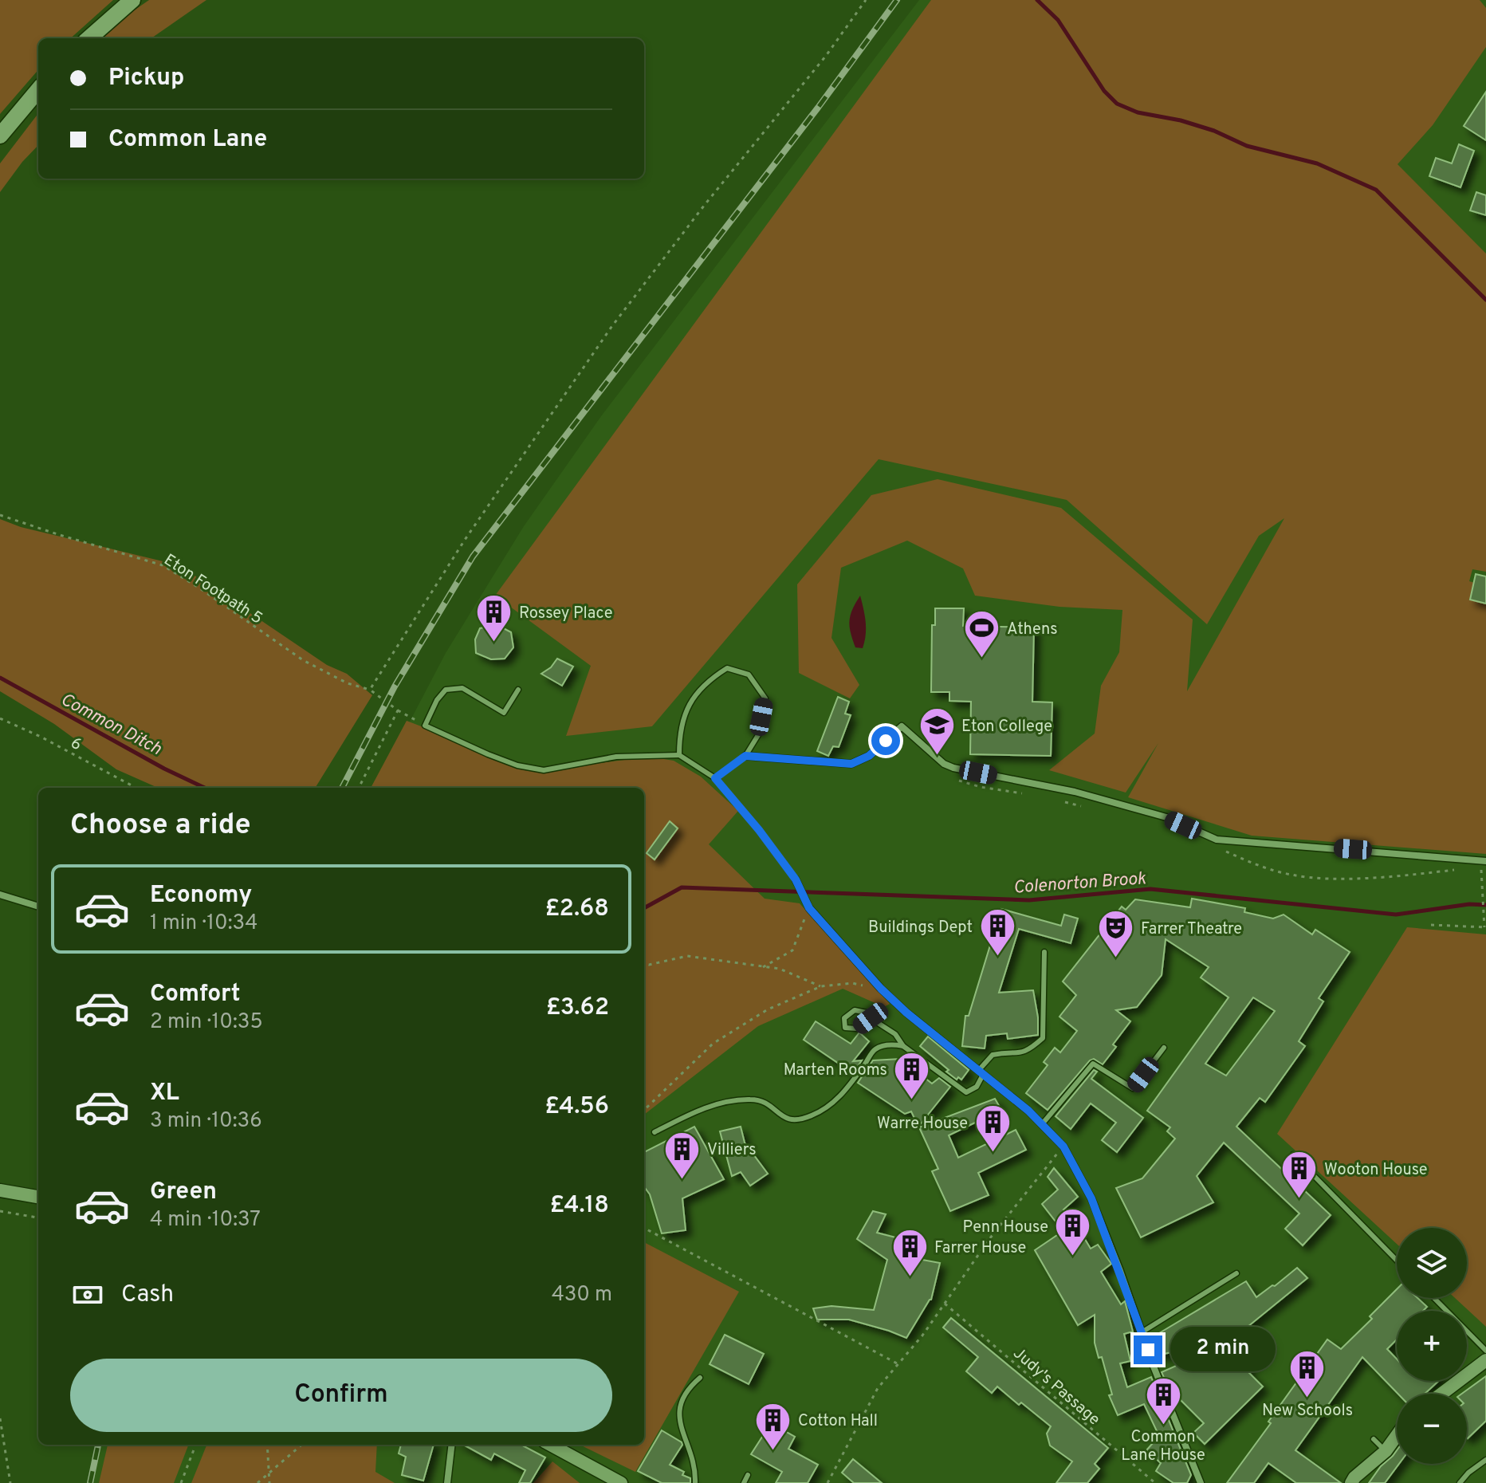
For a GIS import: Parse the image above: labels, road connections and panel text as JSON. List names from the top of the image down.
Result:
{
  "streets": {
    "path": ["Eton Footpath 5", "6", "Judy's Passage"]
  },
  "water": ["Common Ditch", "Colenorton Brook"],
  "places": {
    "building": [
      "Rossey Place",
      "Buildings Dept",
      "Marten Rooms",
      "Warre House",
      "Villiers",
      "Wooton House",
      "Penn House",
      "Farrer House",
      "New Schools",
      "Common Lane House",
      "Cotton Hall"
    ],
    "sports": ["Athens"],
    "school or university": ["Eton College"],
    "theatre": ["Farrer Theatre"]
  },
  "page": {
    "banner": ["Pickup", "Common Lane"],
    "heading": "Choose a ride",
    "list": [
      {
        "name": "Economy",
        "note": "1 min · 10:34",
        "value": "£2.68"
      },
      {
        "name": "Comfort",
        "note": "2 min · 10:35",
        "value": "£3.62"
      },
      {
        "name": "XL",
        "note": "3 min · 10:36",
        "value": "£4.56"
      },
      {
        "name": "Green",
        "note": "4 min · 10:37",
        "value": "£4.18"
      }
    ],
    "map_buttons": ["+", "−"],
    "pay": ["Cash", "430 m"],
    "bubble": "2 min",
    "buttons": "Confirm"
  }
}
